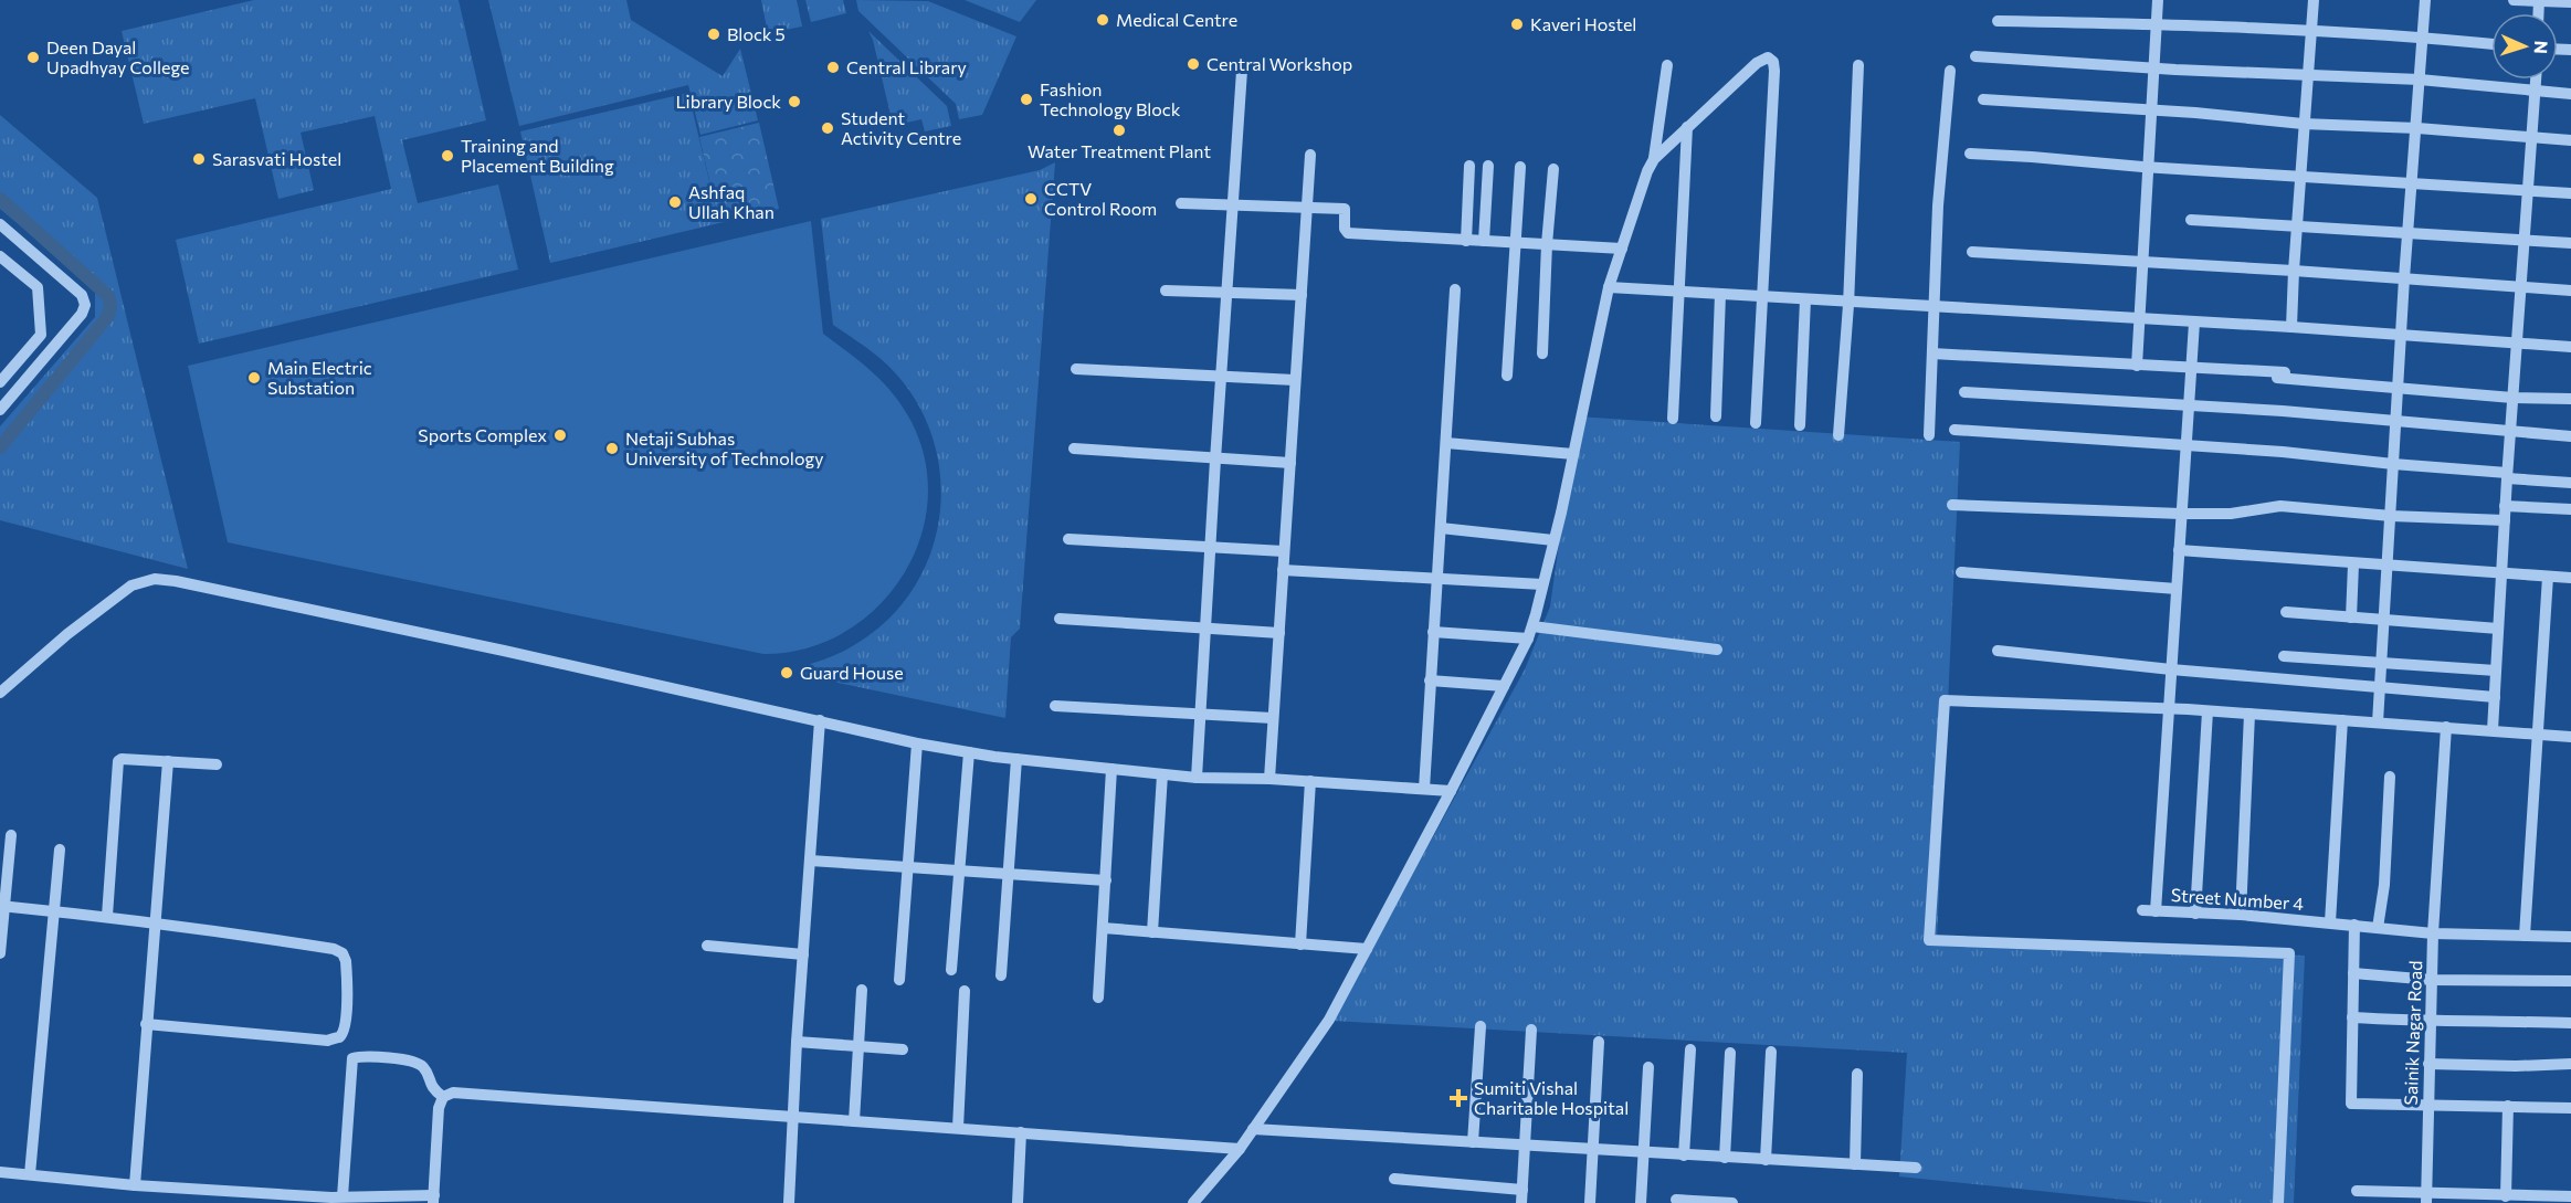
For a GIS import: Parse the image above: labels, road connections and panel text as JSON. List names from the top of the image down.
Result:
{
  "streets": {
    "street": ["Street Number 4", "Sainik Nagar Road"]
  },
  "crossings": [
    ["Street Number 4", "Sainik Nagar Road"]
  ],
  "places": {
    "other": [
      "Medical Centre",
      "Kaveri Hostel",
      "Block 5",
      "Deen Dayal Upadhyay College",
      "Central Workshop",
      "Central Library",
      "Fashion Technology Block",
      "Library Block",
      "Student Activity Centre",
      "Water Treatment Plant",
      "Training and Placement Building",
      "Sarasvati Hostel",
      "CCTV Control Room",
      "Ashfaq Ullah Khan",
      "Main Electric Substation",
      "Sports Complex",
      "Netaji Subhas University of Technology",
      "Guard House"
    ],
    "health": ["Sumiti Vishal Charitable Hospital"]
  },
  "north": "right"
}
